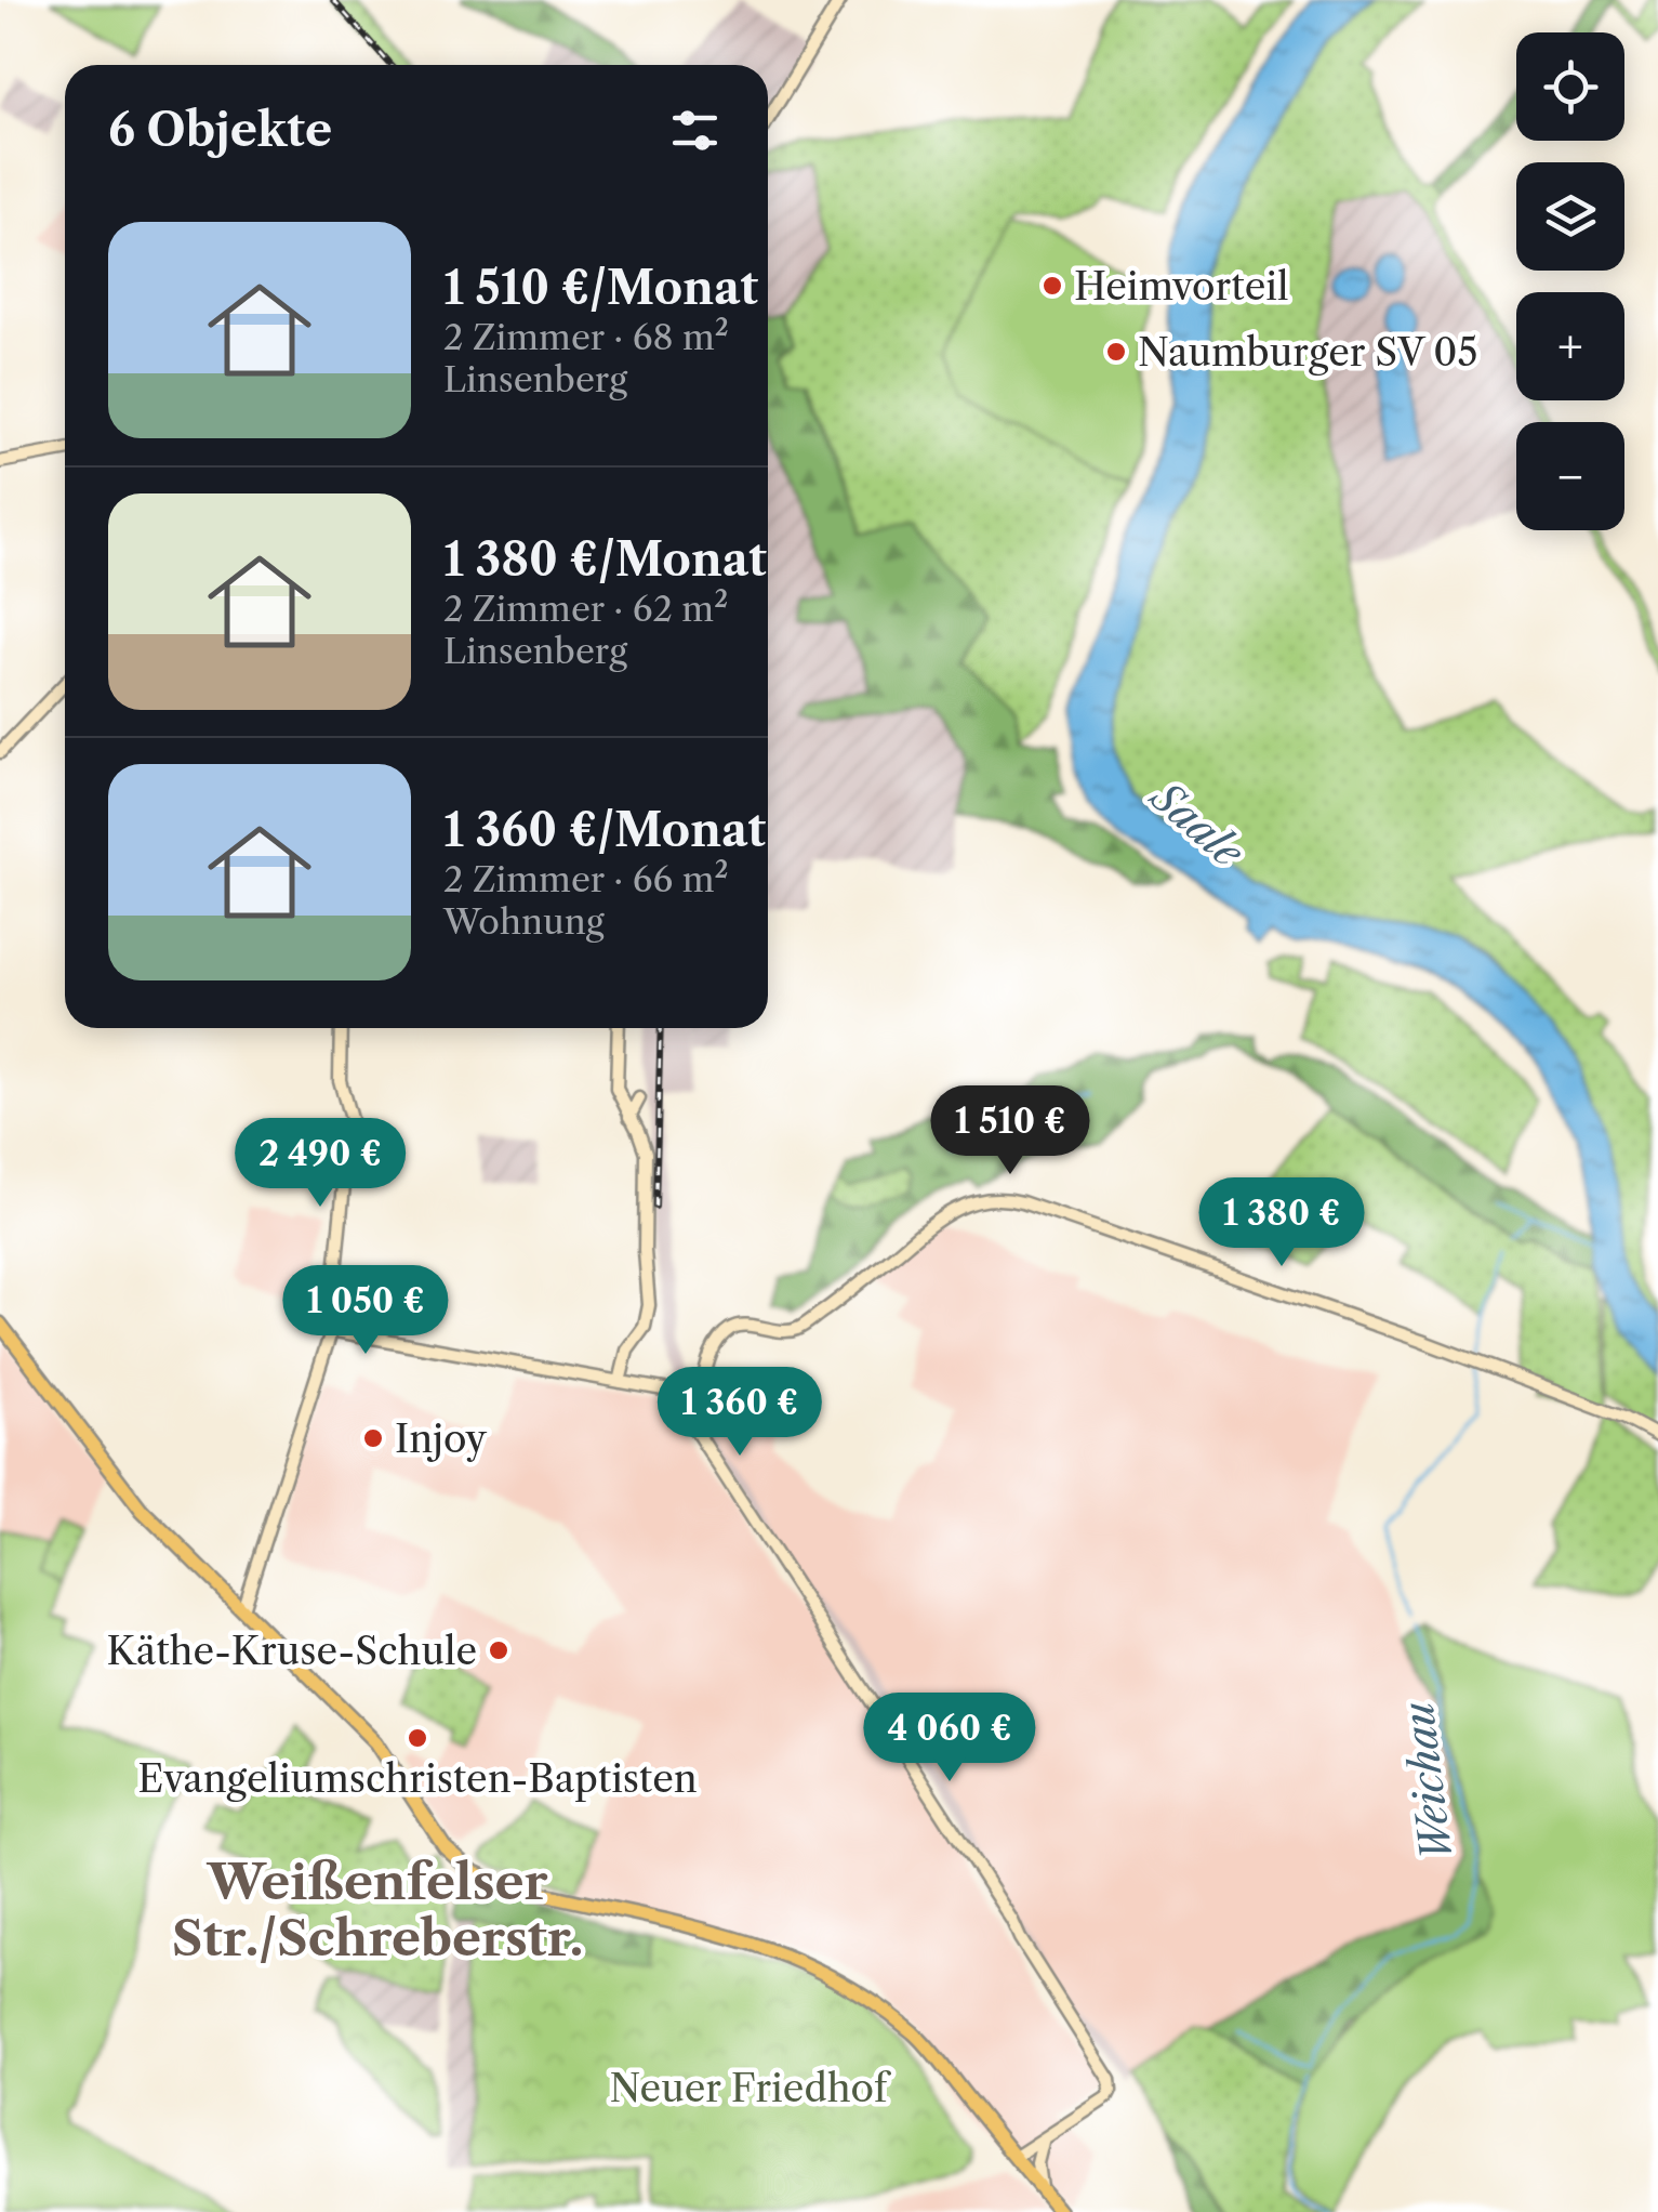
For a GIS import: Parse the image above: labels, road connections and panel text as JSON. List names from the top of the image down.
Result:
{
  "districts": ["Weißenfelser Str./Schreberstr."],
  "water": ["Saale", "Weichau"],
  "parks": ["Neuer Friedhof"],
  "places": [
    "Heimvorteil",
    "Naumburger SV 05",
    "Injoy",
    "Käthe-Kruse-Schule",
    "Evangeliumschristen-Baptisten"
  ],
  "page": {
    "map_buttons": ["+", "−"],
    "heading": "6 Objekte",
    "list": [
      {
        "name": "1 510 €/Monat",
        "note": "2 Zimmer · 68 m² · Linsenberg"
      },
      {
        "name": "1 380 €/Monat",
        "note": "2 Zimmer · 62 m² · Linsenberg"
      },
      {
        "name": "1 360 €/Monat",
        "note": "2 Zimmer · 66 m² · Wohnung"
      }
    ],
    "price": [
      "1 510 €",
      "2 490 €",
      "1 380 €",
      "1 050 €",
      "1 360 €",
      "4 060 €"
    ]
  }
}
